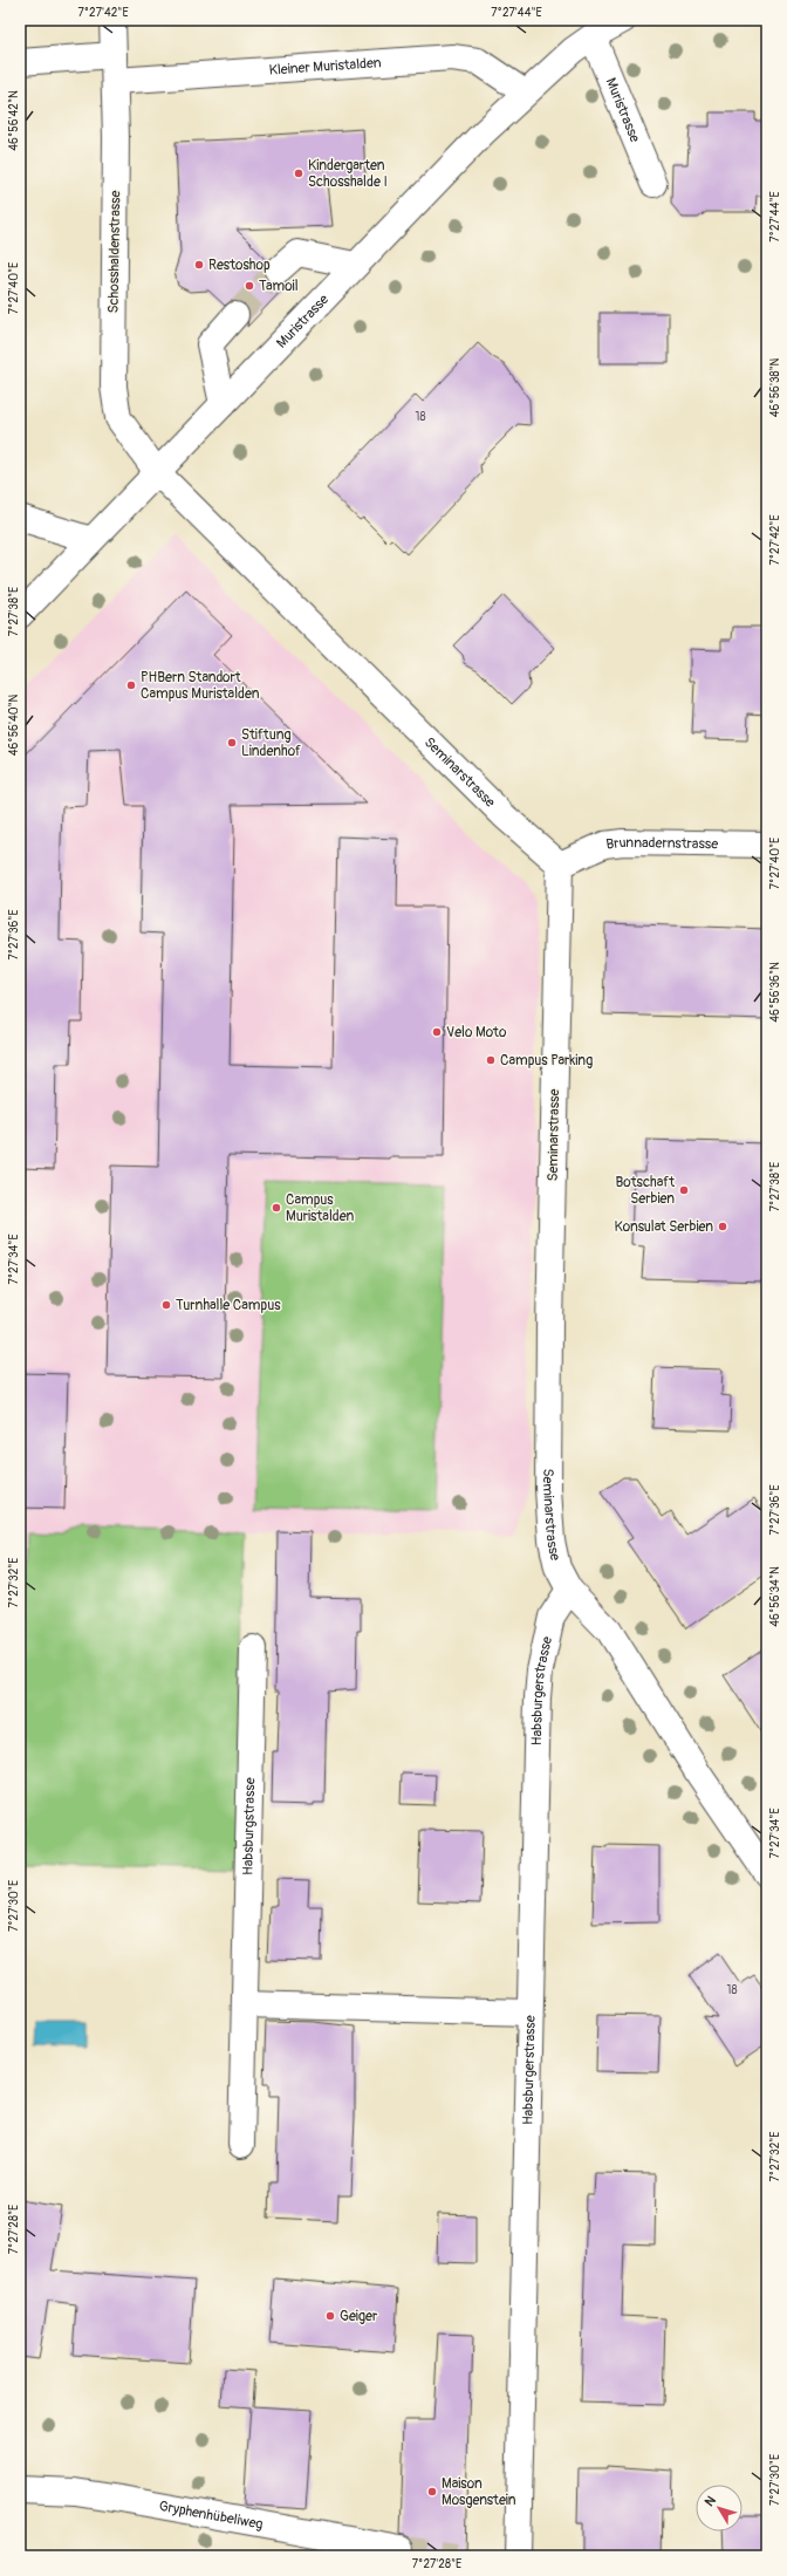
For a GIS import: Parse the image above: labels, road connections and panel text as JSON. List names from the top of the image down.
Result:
{
  "streets": {
    "street": [
      "Kleiner Muristalden",
      "Muristrasse",
      "Schosshaldenstrasse",
      "Seminarstrasse",
      "Brunnadernstrasse",
      "Habsburgerstrasse",
      "Habsburgstrasse",
      "Gryphenhübeliweg"
    ]
  },
  "crossings": [
    ["Kleiner Muristalden", "Muristrasse"],
    ["Kleiner Muristalden", "Schosshaldenstrasse"],
    ["Muristrasse", "Schosshaldenstrasse"],
    ["Muristrasse", "Seminarstrasse"],
    ["Schosshaldenstrasse", "Seminarstrasse"],
    ["Seminarstrasse", "Brunnadernstrasse"],
    ["Seminarstrasse", "Habsburgerstrasse"]
  ],
  "places": [
    "Kindergarten Schosshalde I",
    "Restoshop",
    "Tamoil",
    "PHBern Standort Campus Muristalden",
    "Stiftung Lindenhof",
    "Velo Moto",
    "Campus Parking",
    "Botschaft Serbien",
    "Campus Muristalden",
    "Konsulat Serbien",
    "Turnhalle Campus",
    "Geiger",
    "Maison Mosgenstein"
  ],
  "house_numbers": ["18", "18"],
  "north": "top left",
  "coordinates": [
    "7°27'42\"E",
    "7°27'44\"E",
    "46°56'42\"N",
    "7°27'40\"E",
    "46°56'38\"N",
    "7°27'38\"E",
    "46°56'40\"N",
    "7°27'36\"E",
    "46°56'36\"N",
    "7°27'34\"E",
    "7°27'32\"E",
    "46°56'34\"N",
    "7°27'30\"E",
    "7°27'28\"E"
  ]
}
